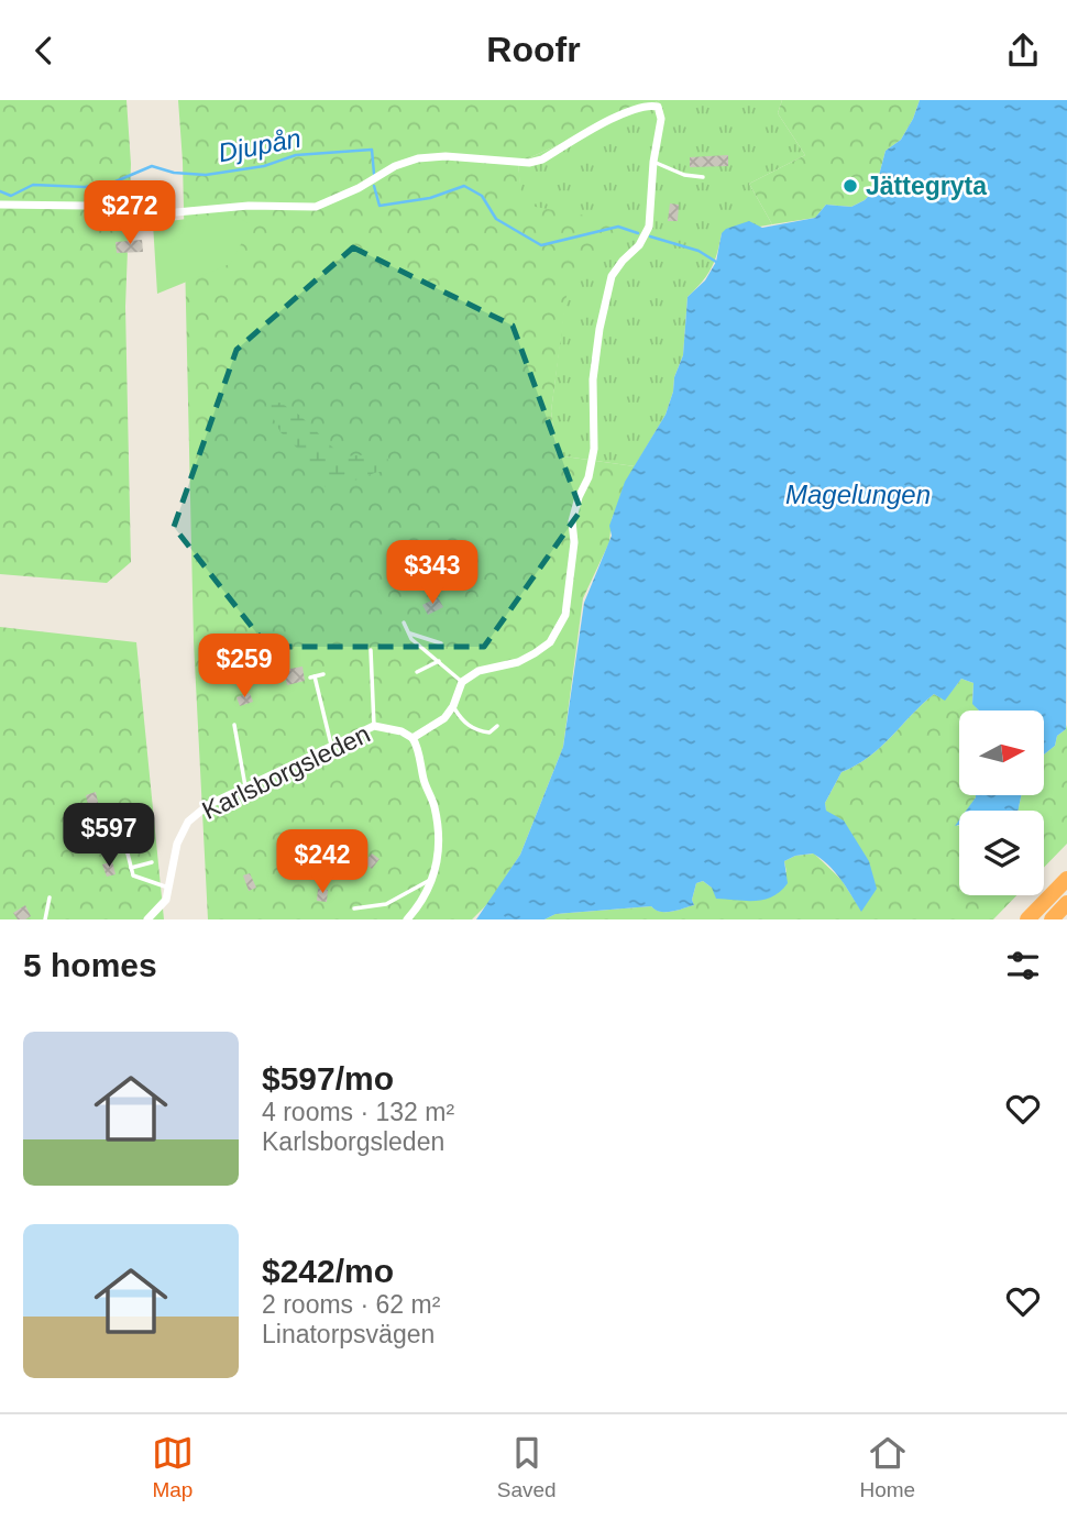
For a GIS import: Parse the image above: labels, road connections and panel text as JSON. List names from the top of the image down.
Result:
{
  "streets": {
    "street": ["Karlsborgsleden"]
  },
  "water": ["Djupån", "Magelungen"],
  "places": ["Jättegryta"],
  "north": "right",
  "page": {
    "header": "Roofr",
    "price": [
      "$272",
      "$343",
      "$259",
      "$597",
      "$242"
    ],
    "heading": "5 homes",
    "list": [
      {
        "name": "$597/mo",
        "note": "4 rooms · 132 m² · Karlsborgsleden"
      },
      {
        "name": "$242/mo",
        "note": "2 rooms · 62 m² · Linatorpsvägen"
      }
    ],
    "tabs": ["Map", "Saved", "Home"]
  }
}
